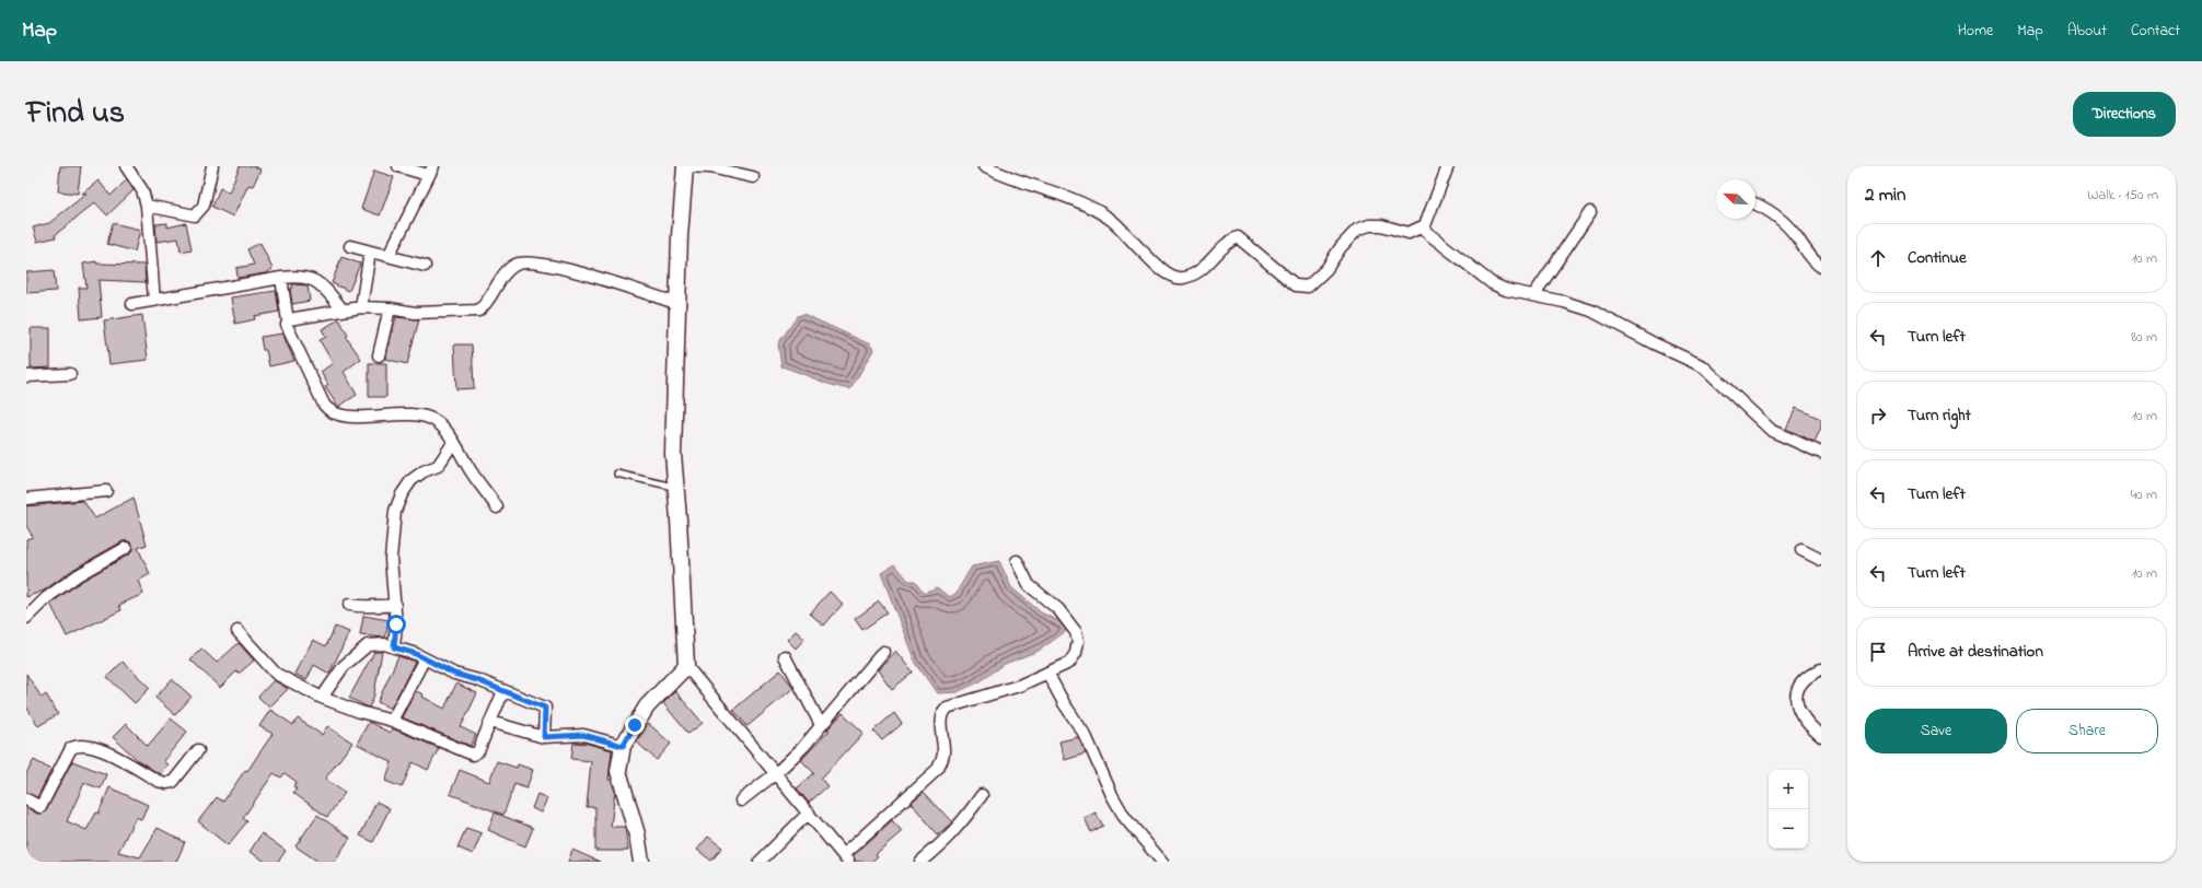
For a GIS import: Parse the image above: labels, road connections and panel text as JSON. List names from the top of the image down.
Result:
{
  "north": "top left",
  "page": {
    "header": "Map",
    "nav": [
      "Home",
      "Map",
      "About",
      "Contact"
    ],
    "title": "Find us",
    "buttons": [
      "Directions",
      ["Save", "Share"]
    ],
    "heading": ["2 min", "Walk · 150 m"],
    "list": [
      ["Continue", "10 m"],
      ["Turn left", "80 m"],
      ["Turn right", "10 m"],
      ["Turn left", "40 m"],
      ["Turn left", "10 m"],
      "Arrive at destination"
    ],
    "map_buttons": ["+", "−"]
  }
}
